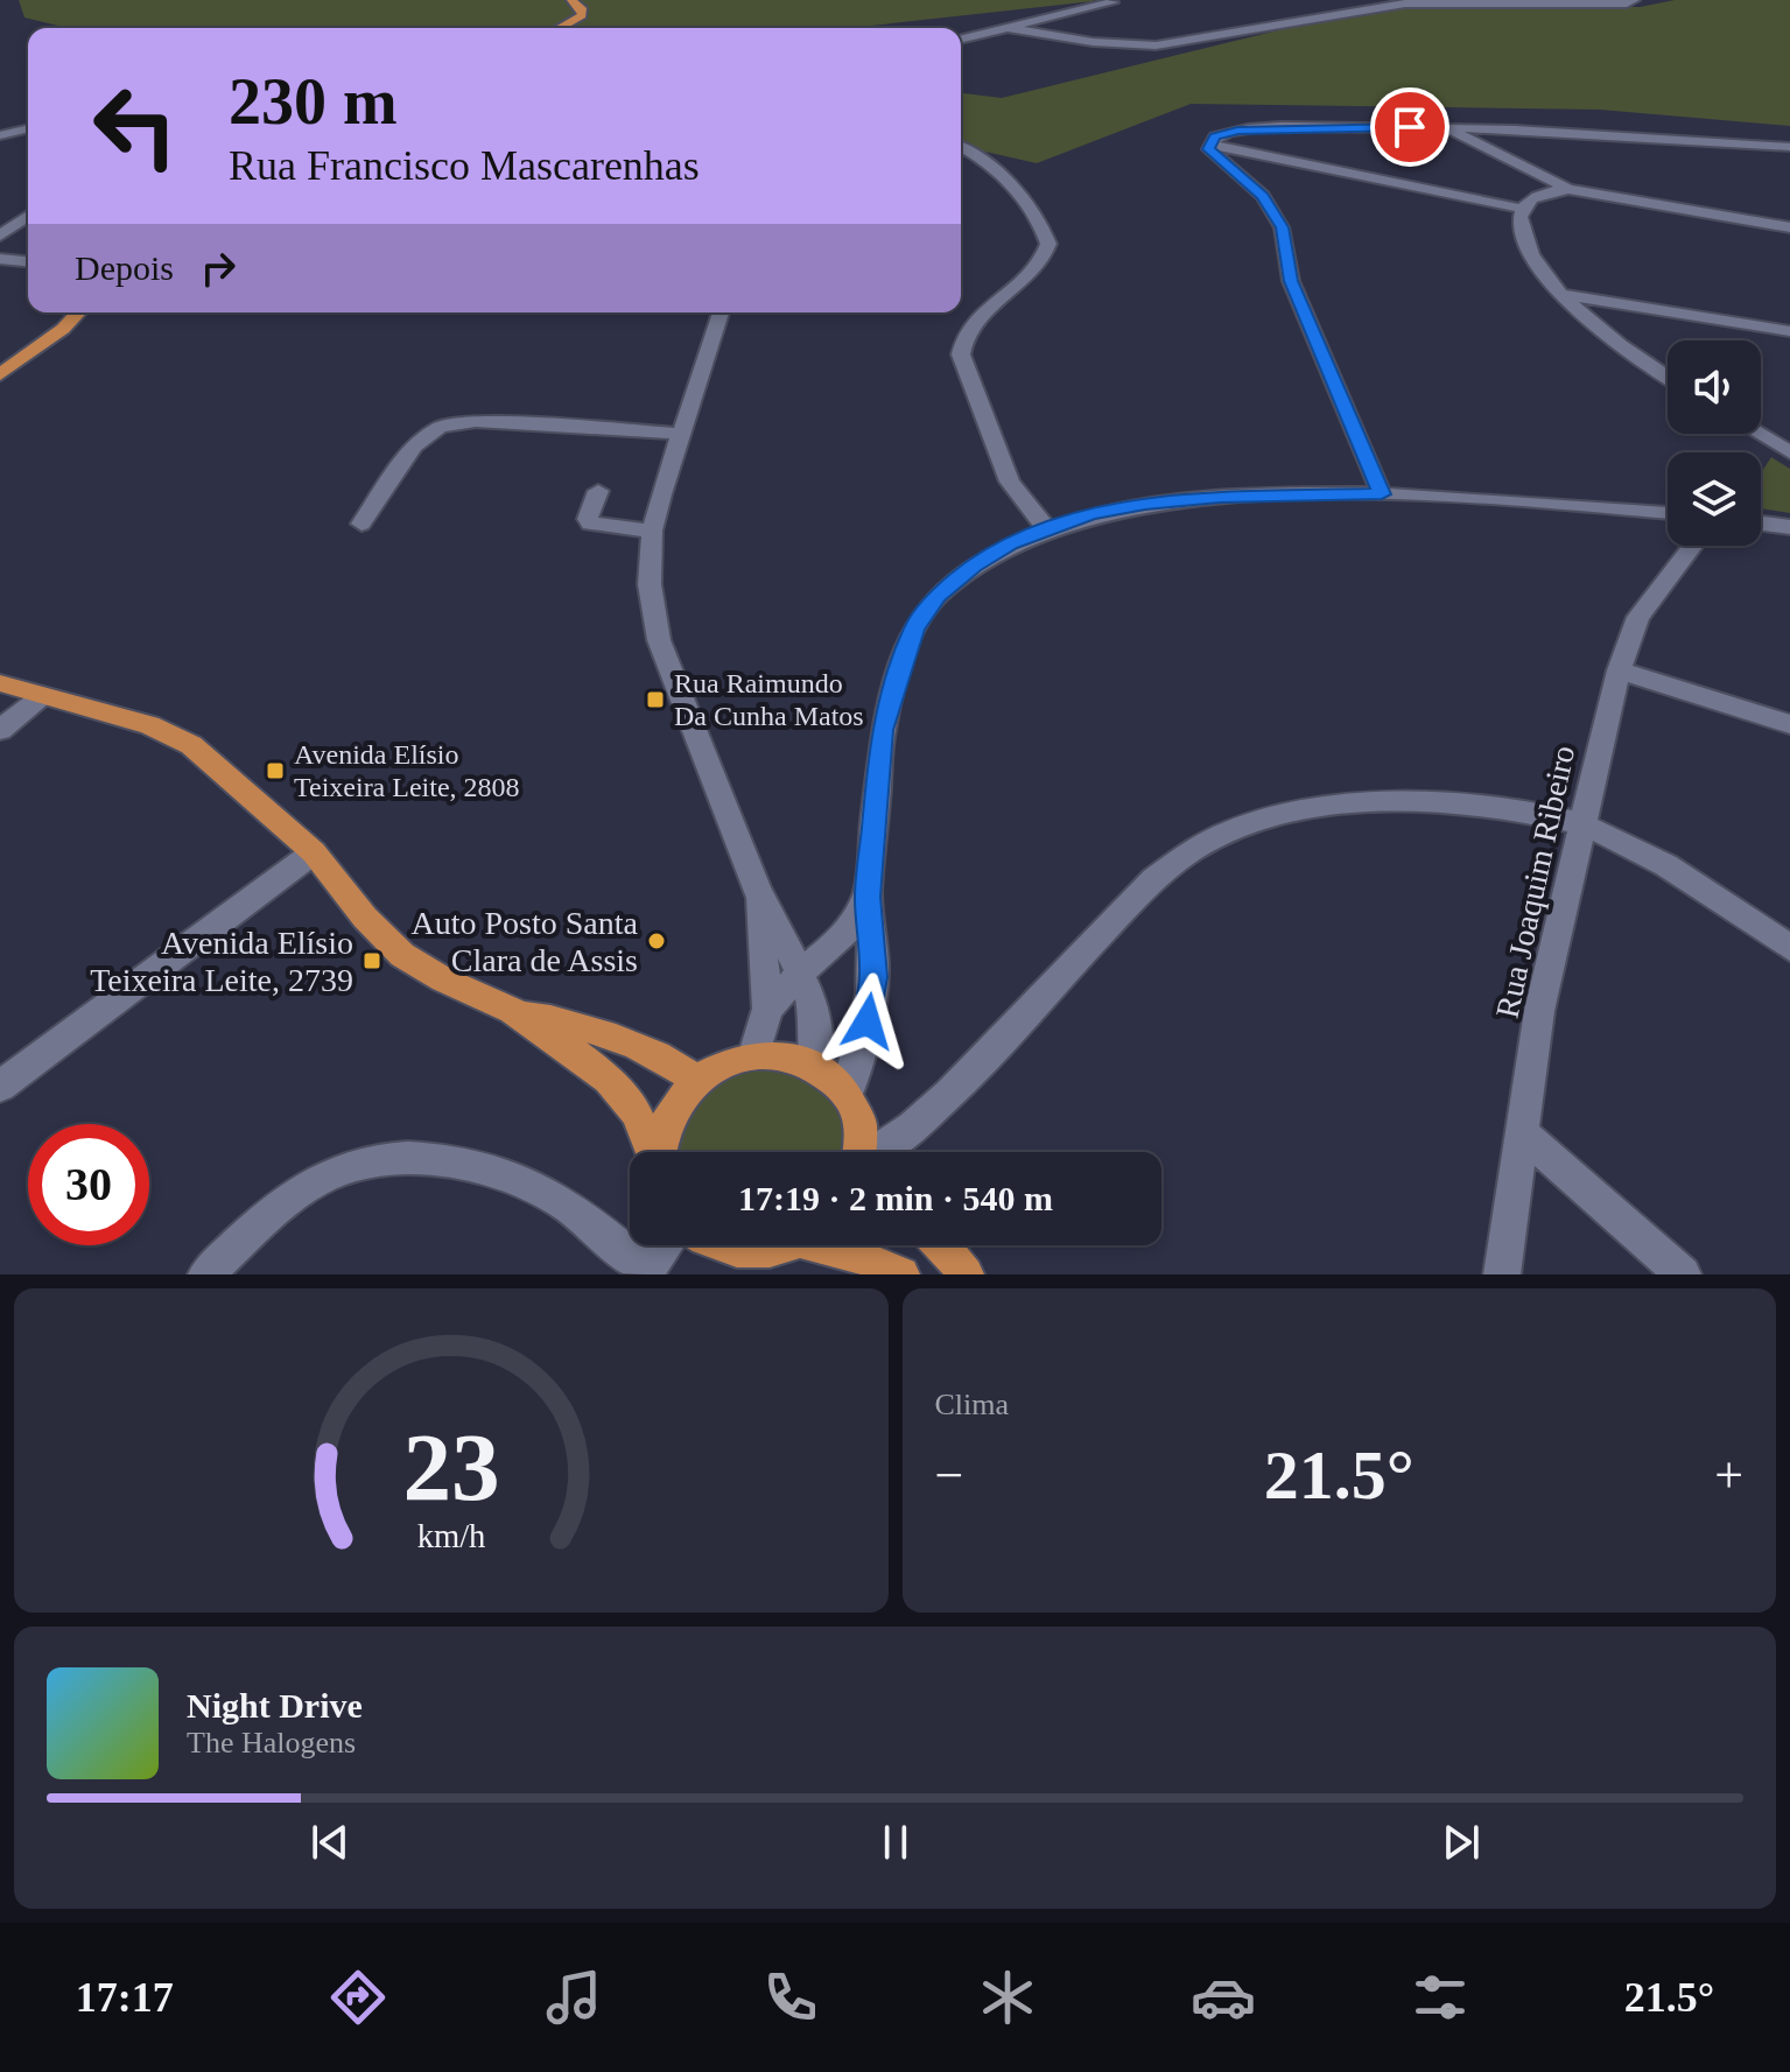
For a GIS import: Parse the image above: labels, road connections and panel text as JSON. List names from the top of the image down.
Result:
{
  "streets": {
    "street": ["Rua Joaquim Ribeiro"]
  },
  "places": {
    "transit": ["Rua Raimundo Da Cunha Matos", "Avenida Elísio Teixeira Leite, 2808", "Avenida Elísio Teixeira Leite, 2739"],
    "other": ["Auto Posto Santa Clara de Assis"]
  },
  "page": {
    "turn": ["230 m", "Rua Francisco Mascarenhas"],
    "then": "Depois",
    "limit": "30",
    "trip": "17:19 · 2 min · 540 m",
    "tile": "Clima",
    "heat": ["−", "21.5°", "+"],
    "song": ["Night Drive", "The Halogens"],
    "tabs": ["17:17", "21.5°"],
    "gauge": ["23", "km/h"]
  }
}
